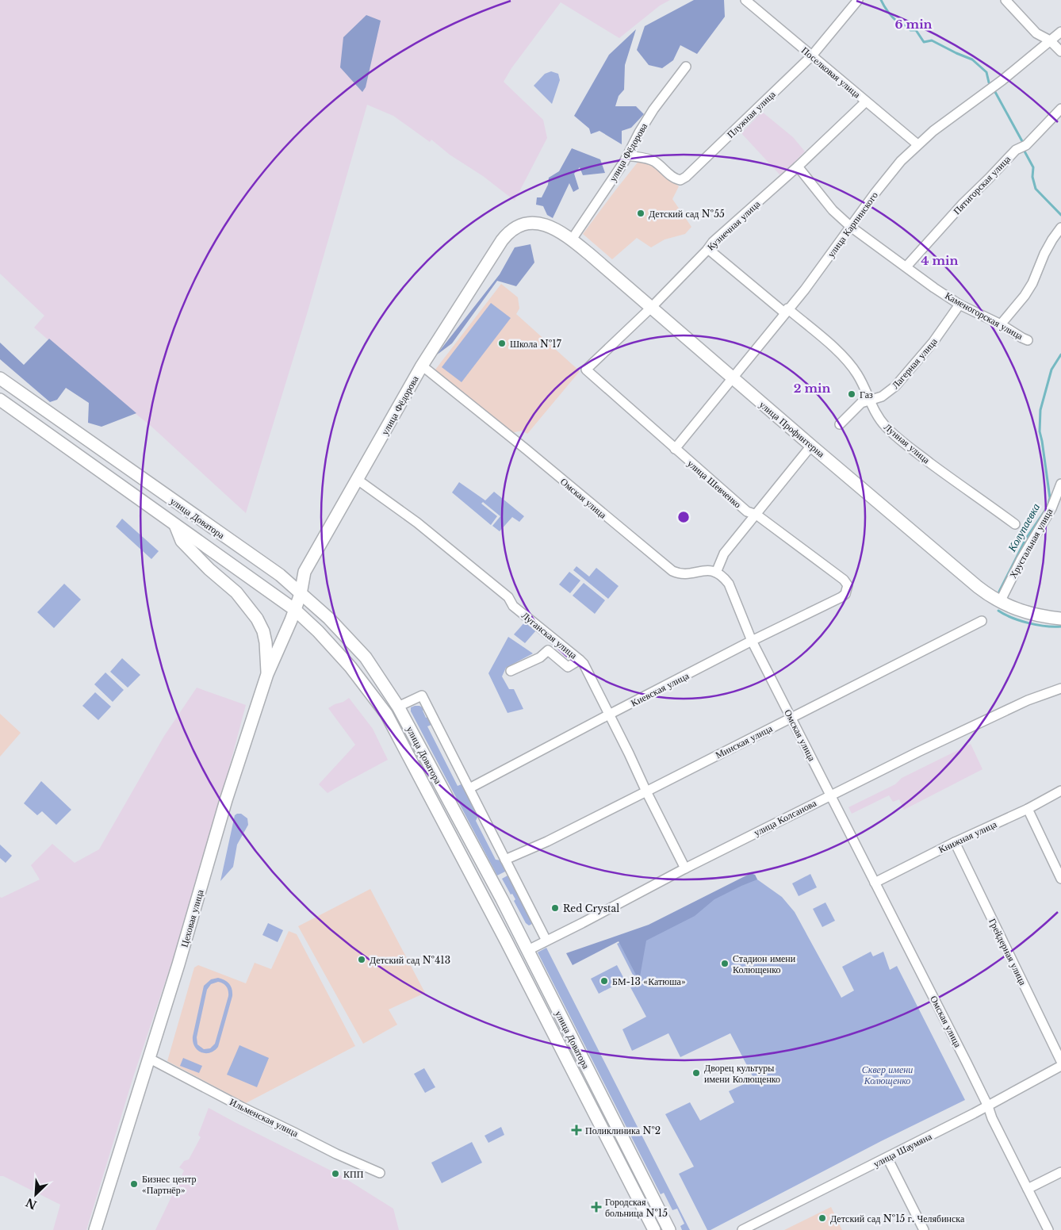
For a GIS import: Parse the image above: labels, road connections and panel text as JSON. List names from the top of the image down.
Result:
{
  "streets": {
    "main road": [
      "улица Фёдорова",
      "улица Профинтерна",
      "улица Доватора",
      "улица Колсанова",
      "Цеховая улица"
    ],
    "street": [
      "Поселковая улица",
      "Плужная улица",
      "Пятигорская улица",
      "улица Карпинского",
      "Кузнечная улица",
      "Каменогорская улица",
      "Лагерная улица",
      "Лунная улица",
      "улица Шевченко",
      "Омская улица",
      "Хрустальная улица",
      "Луганская улица",
      "Киевская улица",
      "Минская улица",
      "Книжная улица",
      "Грейдерная улица",
      "Ильменская улица",
      "улица Шаумяна"
    ]
  },
  "crossings": [
    ["Поселковая улица", "Плужная улица"],
    ["Поселковая улица", "улица Карпинского"],
    ["Поселковая улица", "Кузнечная улица"],
    ["Плужная улица", "улица Фёдорова"],
    ["улица Фёдорова", "улица Профинтерна"],
    ["улица Фёдорова", "Омская улица"],
    ["улица Фёдорова", "улица Доватора"],
    ["улица Фёдорова", "Луганская улица"],
    ["улица Фёдорова", "Цеховая улица"],
    ["Пятигорская улица", "Каменогорская улица"],
    ["улица Карпинского", "Каменогорская улица"],
    ["улица Карпинского", "улица Профинтерна"],
    ["улица Карпинского", "Лунная улица"],
    ["улица Карпинского", "улица Шевченко"],
    ["Кузнечная улица", "Каменогорская улица"],
    ["Кузнечная улица", "улица Профинтерна"],
    ["Кузнечная улица", "Лунная улица"],
    ["Кузнечная улица", "улица Шевченко"],
    ["Каменогорская улица", "Лагерная улица"],
    ["Лагерная улица", "Лунная улица"],
    ["улица Профинтерна", "Хрустальная улица"],
    ["улица Шевченко", "Киевская улица"],
    ["Омская улица", "Киевская улица"],
    ["Омская улица", "Минская улица"],
    ["Омская улица", "улица Колсанова"],
    ["Омская улица", "Книжная улица"],
    ["Омская улица", "улица Шаумяна"],
    ["улица Доватора", "улица Колсанова"],
    ["улица Доватора", "Цеховая улица"],
    ["Луганская улица", "Киевская улица"],
    ["Луганская улица", "Минская улица"],
    ["Луганская улица", "улица Колсанова"],
    ["Книжная улица", "Грейдерная улица"],
    ["Цеховая улица", "Ильменская улица"]
  ],
  "water": ["Колупаевка"],
  "parks": ["Сквер имени Колющенко"],
  "places": {
    "other": [
      "Детский сад №55",
      "Школа №17",
      "Газ",
      "Red Crystal",
      "Детский сад №413",
      "Стадион имени Колющенко",
      "БМ-13 «Катюша»",
      "Дворец культуры имени Колющенко",
      "КПП",
      "Бизнес центр «Партнёр»",
      "Детский сад №15 г. Челябинска"
    ],
    "health": ["Поликлиника №2", "Городская больница №15"]
  },
  "north": "bottom left",
  "rings": ["6 min", "4 min", "2 min"]
}
